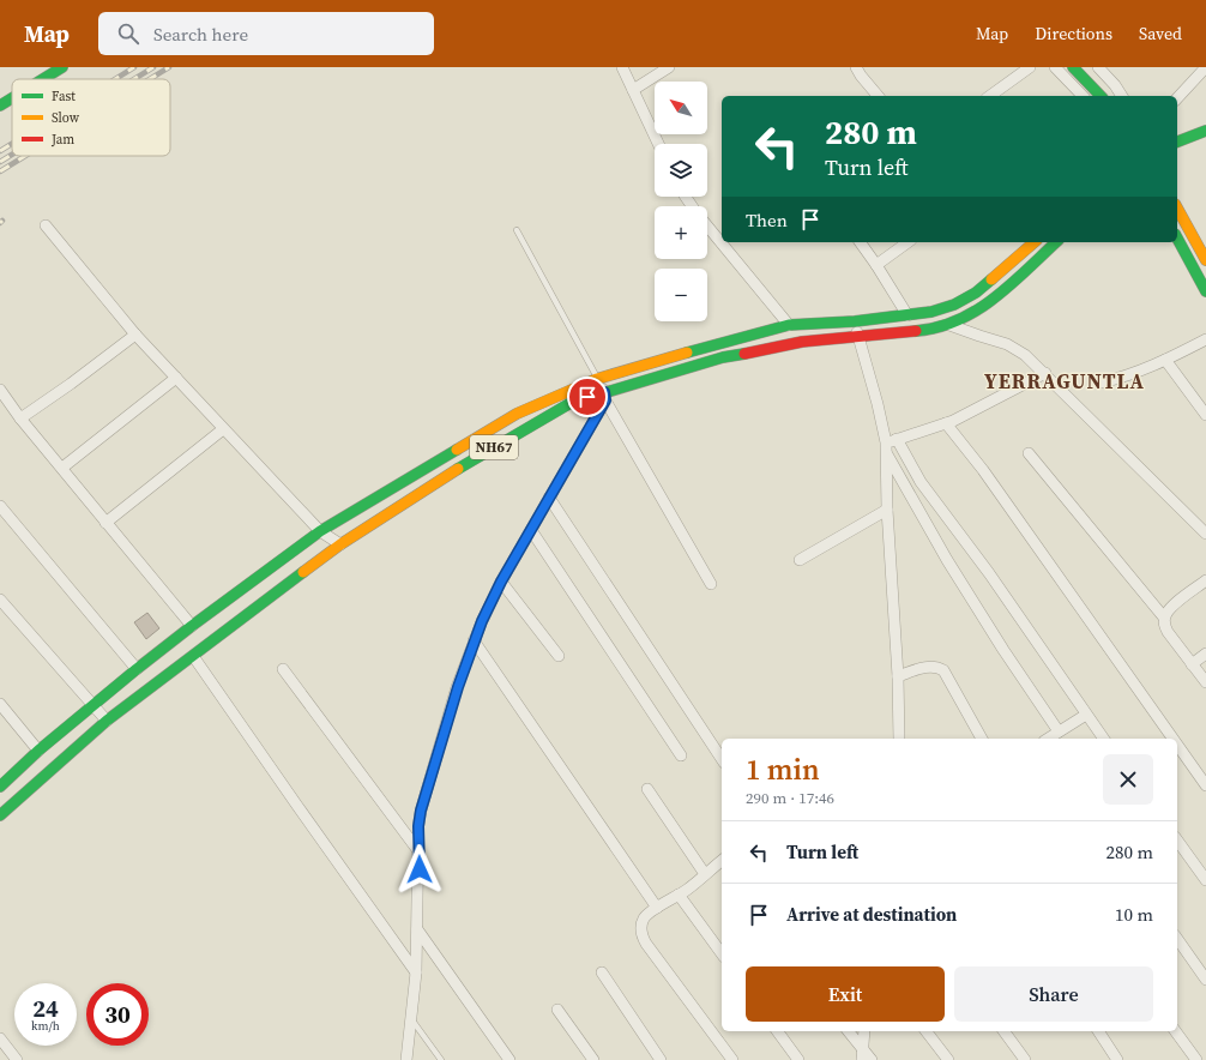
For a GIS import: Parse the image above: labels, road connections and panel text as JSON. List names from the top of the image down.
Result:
{
  "streets": {
    "main road": ["NH67"]
  },
  "districts": ["YERRAGUNTLA"],
  "legend": ["Fast", "Slow", "Jam"],
  "north": "top left",
  "page": {
    "header": "Map",
    "search": "Search here",
    "nav": ["Map", "Directions", "Saved"],
    "map_buttons": ["+", "−"],
    "turn": ["280 m", "Turn left"],
    "then": "Then",
    "heading": ["1 min", "290 m · 17:46"],
    "list": [
      {
        "name": "Turn left",
        "value": "280 m"
      },
      {
        "name": "Arrive at destination",
        "value": "10 m"
      }
    ],
    "buttons": ["Exit", "Share"],
    "speed": "24 km/h",
    "limit": "30"
  }
}
